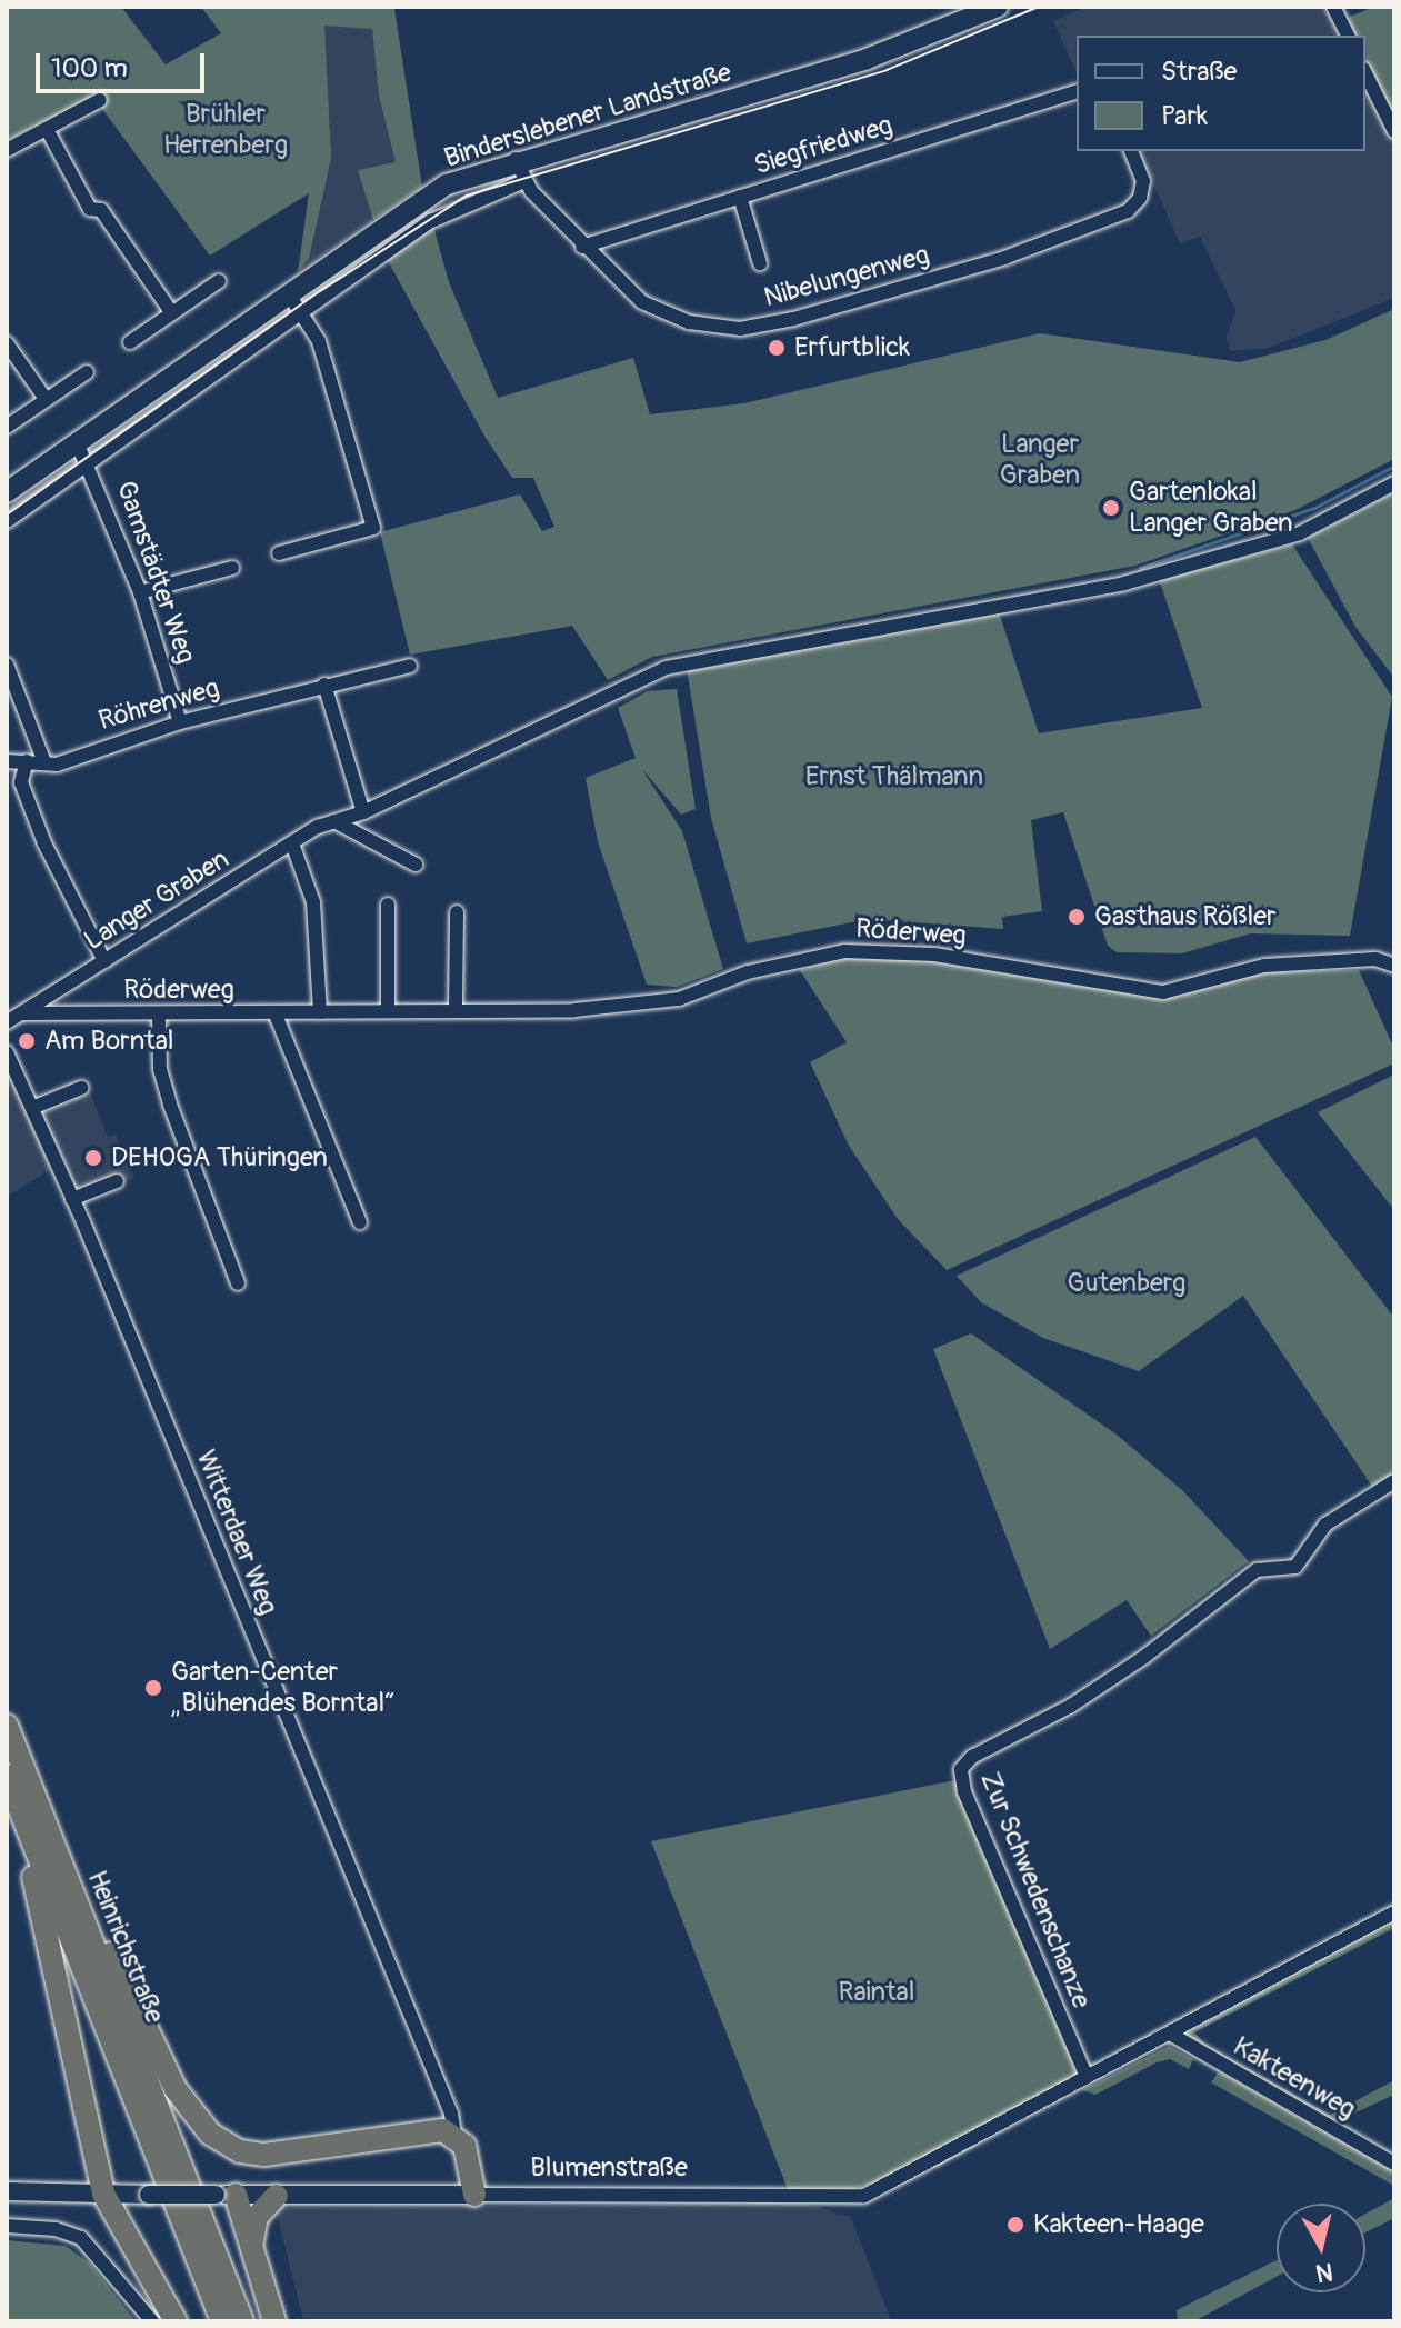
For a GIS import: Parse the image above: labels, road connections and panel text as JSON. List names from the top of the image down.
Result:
{
  "streets": {
    "highway": ["Heinrichstraße"],
    "main road": ["Binderslebener Landstraße"],
    "street": [
      "Siegfriedweg",
      "Nibelungenweg",
      "Gamstädter Weg",
      "Röhrenweg",
      "Langer Graben",
      "Röderweg",
      "Witterdaer Weg",
      "Zur Schwedenschanze",
      "Kakteenweg",
      "Blumenstraße"
    ]
  },
  "crossings": [
    ["Binderslebener Landstraße", "Nibelungenweg"],
    ["Binderslebener Landstraße", "Gamstädter Weg"],
    ["Siegfriedweg", "Nibelungenweg"],
    ["Gamstädter Weg", "Röhrenweg"],
    ["Langer Graben", "Röderweg"],
    ["Zur Schwedenschanze", "Blumenstraße"],
    ["Heinrichstraße", "Blumenstraße"],
    ["Kakteenweg", "Blumenstraße"]
  ],
  "parks": [
    "Brühler Herrenberg",
    "Langer Graben",
    "Ernst Thälmann",
    "Gutenberg",
    "Raintal"
  ],
  "places": [
    "Erfurtblick",
    "Gartenlokal Langer Graben",
    "Gasthaus Rößler",
    "Am Borntal",
    "DEHOGA Thüringen",
    "Garten-Center „Blühendes Borntal“",
    "Kakteen-Haage"
  ],
  "legend": ["Straße", "Park"],
  "scale_bar": "100 m",
  "north": "bottom"
}
